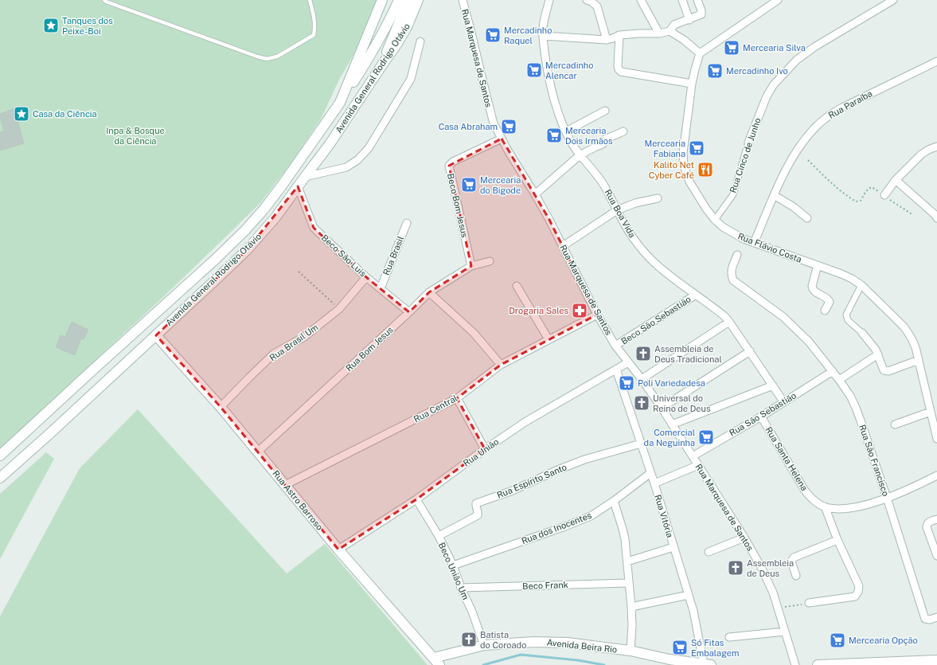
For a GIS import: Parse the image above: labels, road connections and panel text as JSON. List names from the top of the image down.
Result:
{
  "streets": {
    "main road": ["Avenida General Rodrigo Otávio", "Rua Astro Barroso", "Avenida Beira Rio"],
    "street": [
      "Rua Marquesa de Santos",
      "Rua Paraíba",
      "Rua Cinco de Junho",
      "Beco Bom Jesus",
      "Rua Boa Vida",
      "Rua Flávio Costa",
      "Beco São Luis",
      "Rua Brasil",
      "Beco São Sebastião",
      "Rua Brasil Um",
      "Rua Bom Jesus",
      "Rua Central",
      "Rua São Sebastião",
      "Rua União",
      "Rua Santa Helena",
      "Rua São Francisco",
      "Rua Espírito Santo",
      "Rua Vitória",
      "Rua dos Inocentes",
      "Beco União Um",
      "Beco Frank"
    ]
  },
  "crossings": [
    ["Rua Marquesa de Santos", "Beco Bom Jesus"],
    ["Rua Marquesa de Santos", "Beco São Sebastião"],
    ["Rua Marquesa de Santos", "Rua Central"],
    ["Rua Marquesa de Santos", "Rua São Sebastião"],
    ["Rua Marquesa de Santos", "Rua União"],
    ["Avenida General Rodrigo Otávio", "Beco São Luis"],
    ["Avenida General Rodrigo Otávio", "Rua Astro Barroso"],
    ["Rua Paraíba", "Rua Flávio Costa"],
    ["Rua Cinco de Junho", "Rua Flávio Costa"],
    ["Beco Bom Jesus", "Rua Bom Jesus"],
    ["Rua Boa Vida", "Beco São Sebastião"],
    ["Rua Boa Vida", "Rua São Sebastião"],
    ["Beco São Luis", "Rua Brasil"],
    ["Beco São Luis", "Rua Brasil Um"],
    ["Beco São Luis", "Rua Bom Jesus"],
    ["Rua Brasil Um", "Rua Astro Barroso"],
    ["Rua Bom Jesus", "Rua Astro Barroso"],
    ["Rua Central", "Rua Astro Barroso"],
    ["Rua São Sebastião", "Rua Santa Helena"],
    ["Rua São Sebastião", "Rua São Francisco"],
    ["Rua União", "Rua Astro Barroso"],
    ["Rua União", "Rua Vitória"],
    ["Rua União", "Beco União Um"],
    ["Rua Santa Helena", "Rua São Francisco"],
    ["Rua Espírito Santo", "Rua Vitória"],
    ["Rua Espírito Santo", "Beco União Um"],
    ["Rua Astro Barroso", "Avenida Beira Rio"],
    ["Rua Vitória", "Rua dos Inocentes"],
    ["Rua Vitória", "Avenida Beira Rio"],
    ["Rua dos Inocentes", "Beco União Um"],
    ["Beco União Um", "Beco Frank"],
    ["Beco União Um", "Avenida Beira Rio"]
  ],
  "parks": ["Inpa & Bosque da Ciência"],
  "places": {
    "place": ["Tanques dos Peixe-Boi", "Casa da Ciência"],
    "supermarket": [
      "Mercadinho Raquel",
      "Mercearia Silva",
      "Mercadinho Alencar",
      "Mercadinho Ivo",
      "Casa Abraham",
      "Mercearia Dois Irmãos",
      "Mercearia Fabiana",
      "Mercearia do Bigode",
      "Poli Variedadesa",
      "Comercial da Neguinha",
      "Mercearia Opção",
      "Só Fitas Embalagem"
    ],
    "restaurant": ["Kalito Net Cyber Café"],
    "pharmacy": ["Drogaria Sales"],
    "church": [
      "Assembleia de Deus Tradicional",
      "Universal do Reino de Deus",
      "Assembleia de Deus",
      "Batista do Coroado"
    ]
  }
}
